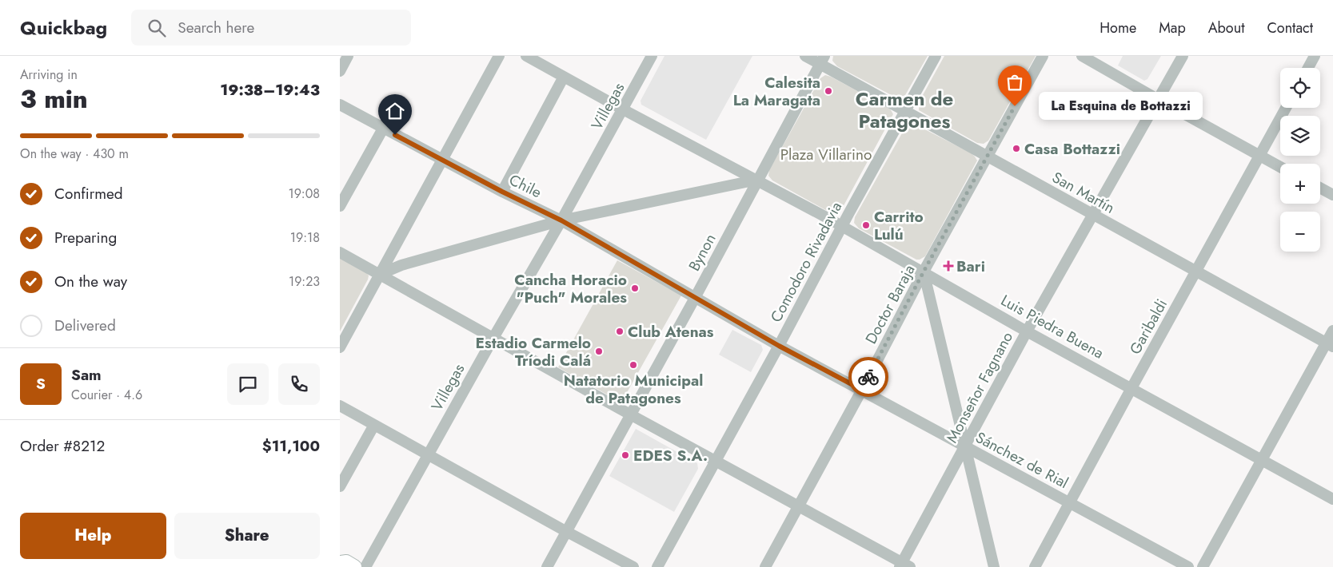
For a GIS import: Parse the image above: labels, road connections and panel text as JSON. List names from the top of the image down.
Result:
{
  "streets": {
    "street": [
      "Villegas",
      "Chile",
      "San Martín",
      "Bynon",
      "Comodoro Rivadavia",
      "Doctor Baraja",
      "Luis Piedra Buena",
      "Garibaldi",
      "Monseñor Fagnano",
      "Sánchez de Rial"
    ]
  },
  "crossings": [
    ["Villegas", "Chile"],
    ["Villegas", "Luis Piedra Buena"],
    ["Chile", "Bynon"],
    ["Chile", "Sánchez de Rial"],
    ["San Martín", "Bynon"],
    ["San Martín", "Comodoro Rivadavia"],
    ["San Martín", "Doctor Baraja"],
    ["San Martín", "Garibaldi"],
    ["San Martín", "Monseñor Fagnano"],
    ["Bynon", "Luis Piedra Buena"],
    ["Bynon", "Sánchez de Rial"],
    ["Comodoro Rivadavia", "Luis Piedra Buena"],
    ["Comodoro Rivadavia", "Sánchez de Rial"],
    ["Doctor Baraja", "Luis Piedra Buena"],
    ["Doctor Baraja", "Sánchez de Rial"],
    ["Luis Piedra Buena", "Garibaldi"],
    ["Luis Piedra Buena", "Monseñor Fagnano"],
    ["Garibaldi", "Sánchez de Rial"],
    ["Monseñor Fagnano", "Sánchez de Rial"]
  ],
  "districts": ["Carmen de Patagones"],
  "parks": ["Plaza Villarino"],
  "places": {
    "other": [
      "Calesita La Maragata",
      "La Esquina de Bottazzi",
      "Casa Bottazzi",
      "Carrito Lulú",
      "Cancha Horacio \"Puch\" Morales",
      "Club Atenas",
      "Estadio Carmelo Tríodi Calá",
      "Natatorio Municipal de Patagones",
      "EDES S.A."
    ],
    "health": ["Bari"]
  },
  "page": {
    "header": "Quickbag",
    "search": "Search here",
    "nav": [
      "Home",
      "Map",
      "About",
      "Contact"
    ],
    "heading": ["3 min", "Arriving in", "19:38–19:43"],
    "panel": [
      "Sam",
      "Courier · 4.6",
      "Order #8212",
      "$11,100"
    ],
    "map_buttons": ["+", "−"],
    "bubble": "La Esquina de Bottazzi",
    "bar": "On the way · 430 m",
    "list": [
      ["Confirmed", "19:08"],
      ["Preparing", "19:18"],
      ["On the way", "19:23"],
      "Delivered"
    ],
    "round": "S",
    "buttons": ["Help", "Share"]
  }
}
